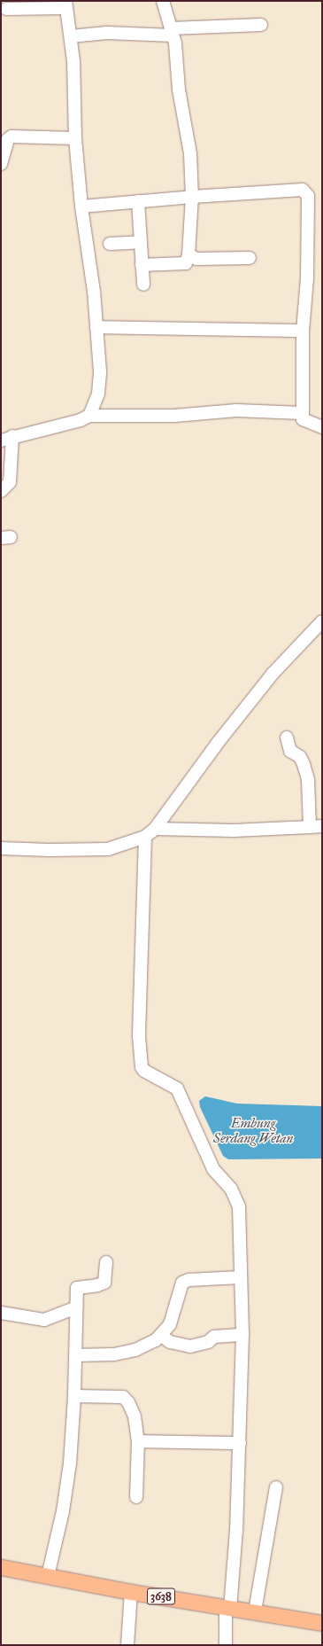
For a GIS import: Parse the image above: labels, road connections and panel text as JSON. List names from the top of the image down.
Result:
{
  "streets": {
    "main road": ["3638"]
  },
  "water": ["Embung Serdang Wetan"]
}
